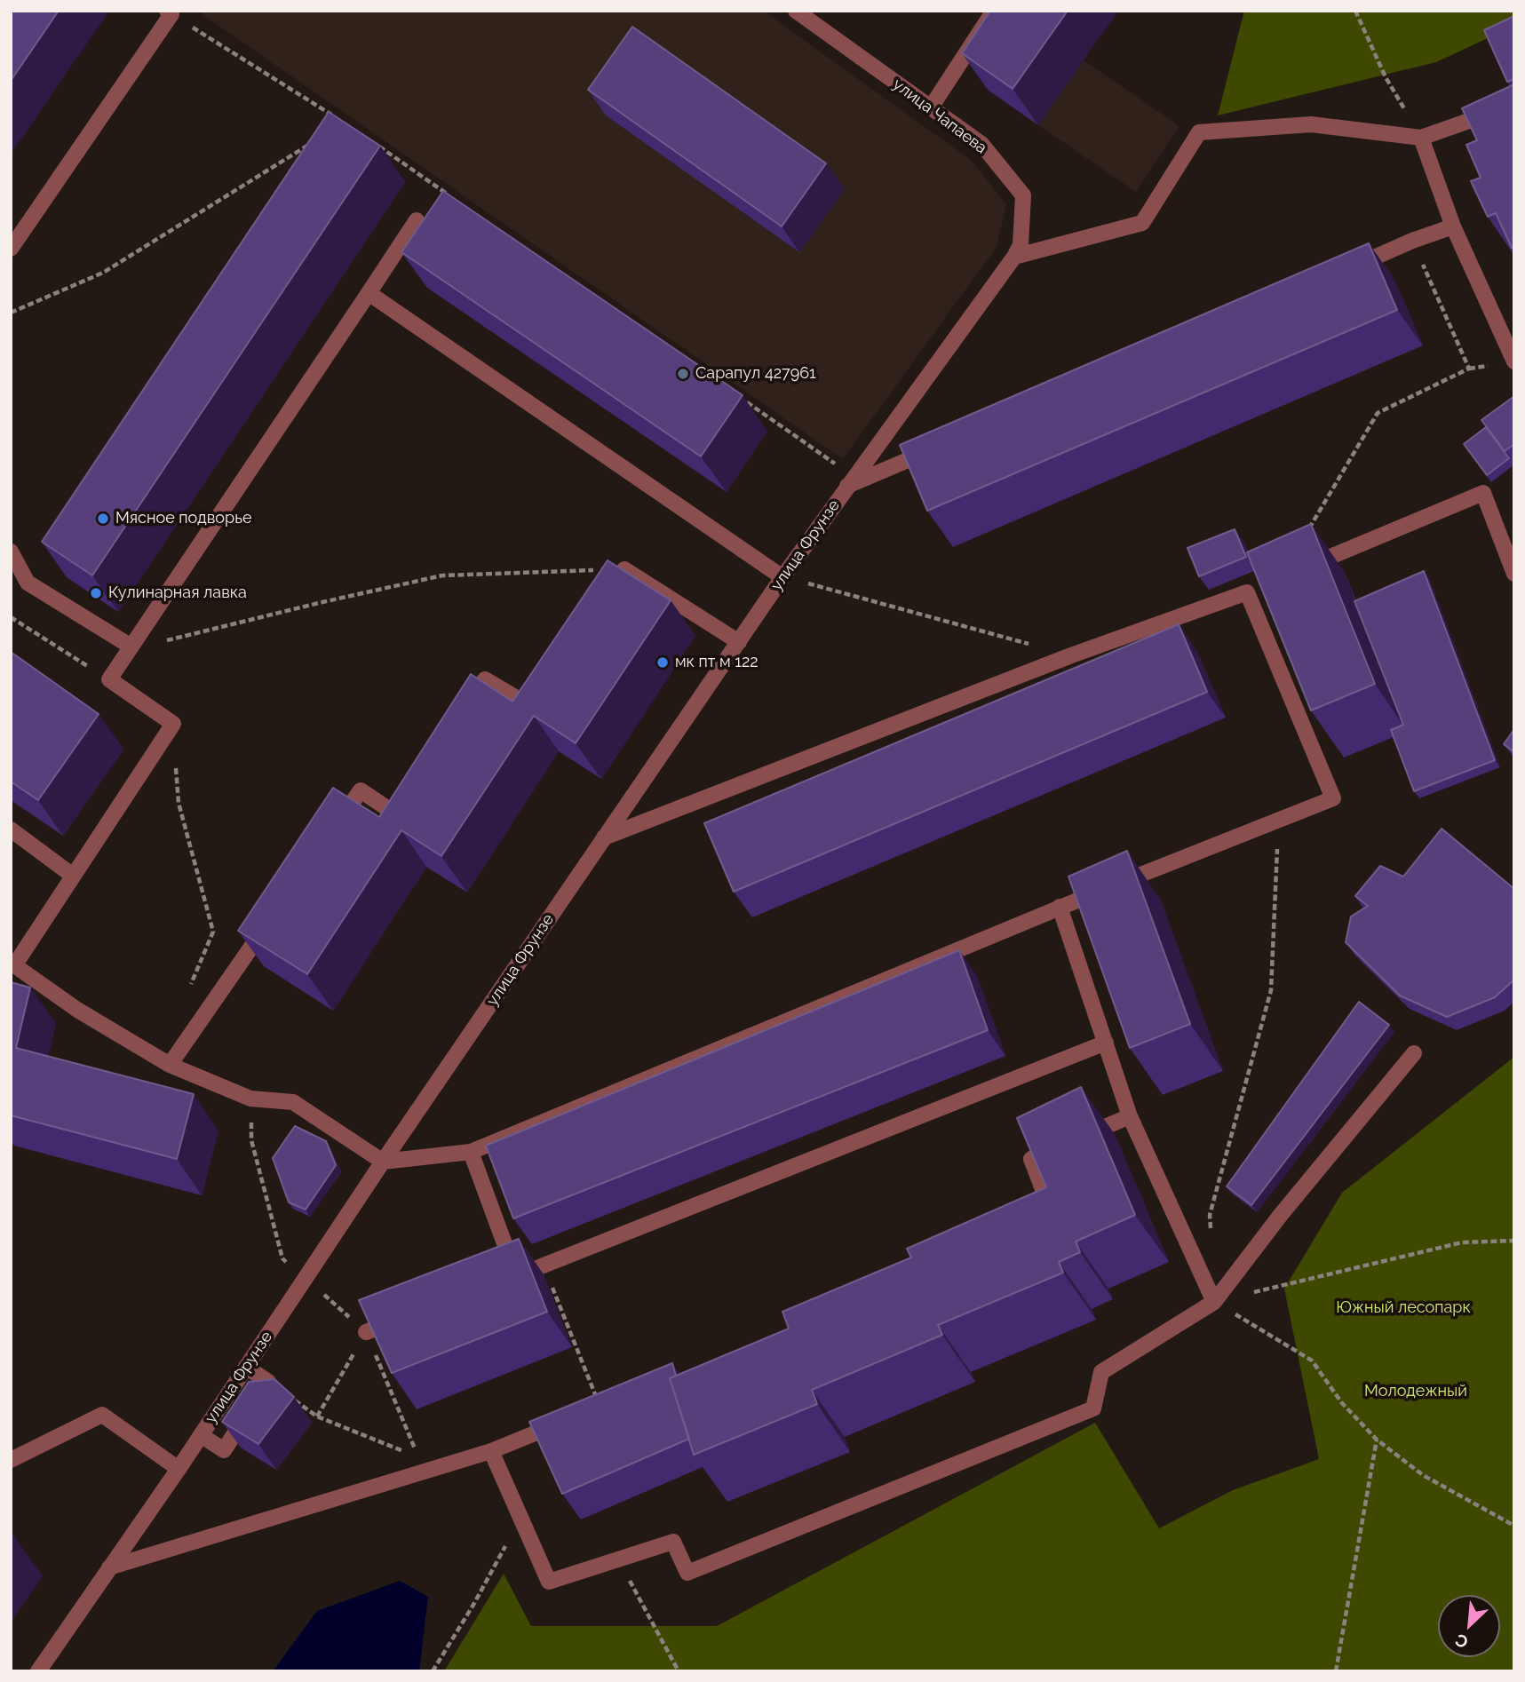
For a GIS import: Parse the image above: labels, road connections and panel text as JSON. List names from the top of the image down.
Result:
{
  "streets": {
    "street": ["улица Чапаева", "улица Фрунзе"]
  },
  "crossings": [
    ["улица Чапаева", "улица Фрунзе"]
  ],
  "parks": ["Южный лесопарк", "Молодежный"],
  "places": [
    "Сарапул 427961",
    "Мясное подворье",
    "Кулинарная лавка",
    "мк пт м 122"
  ],
  "north": "bottom left"
}
